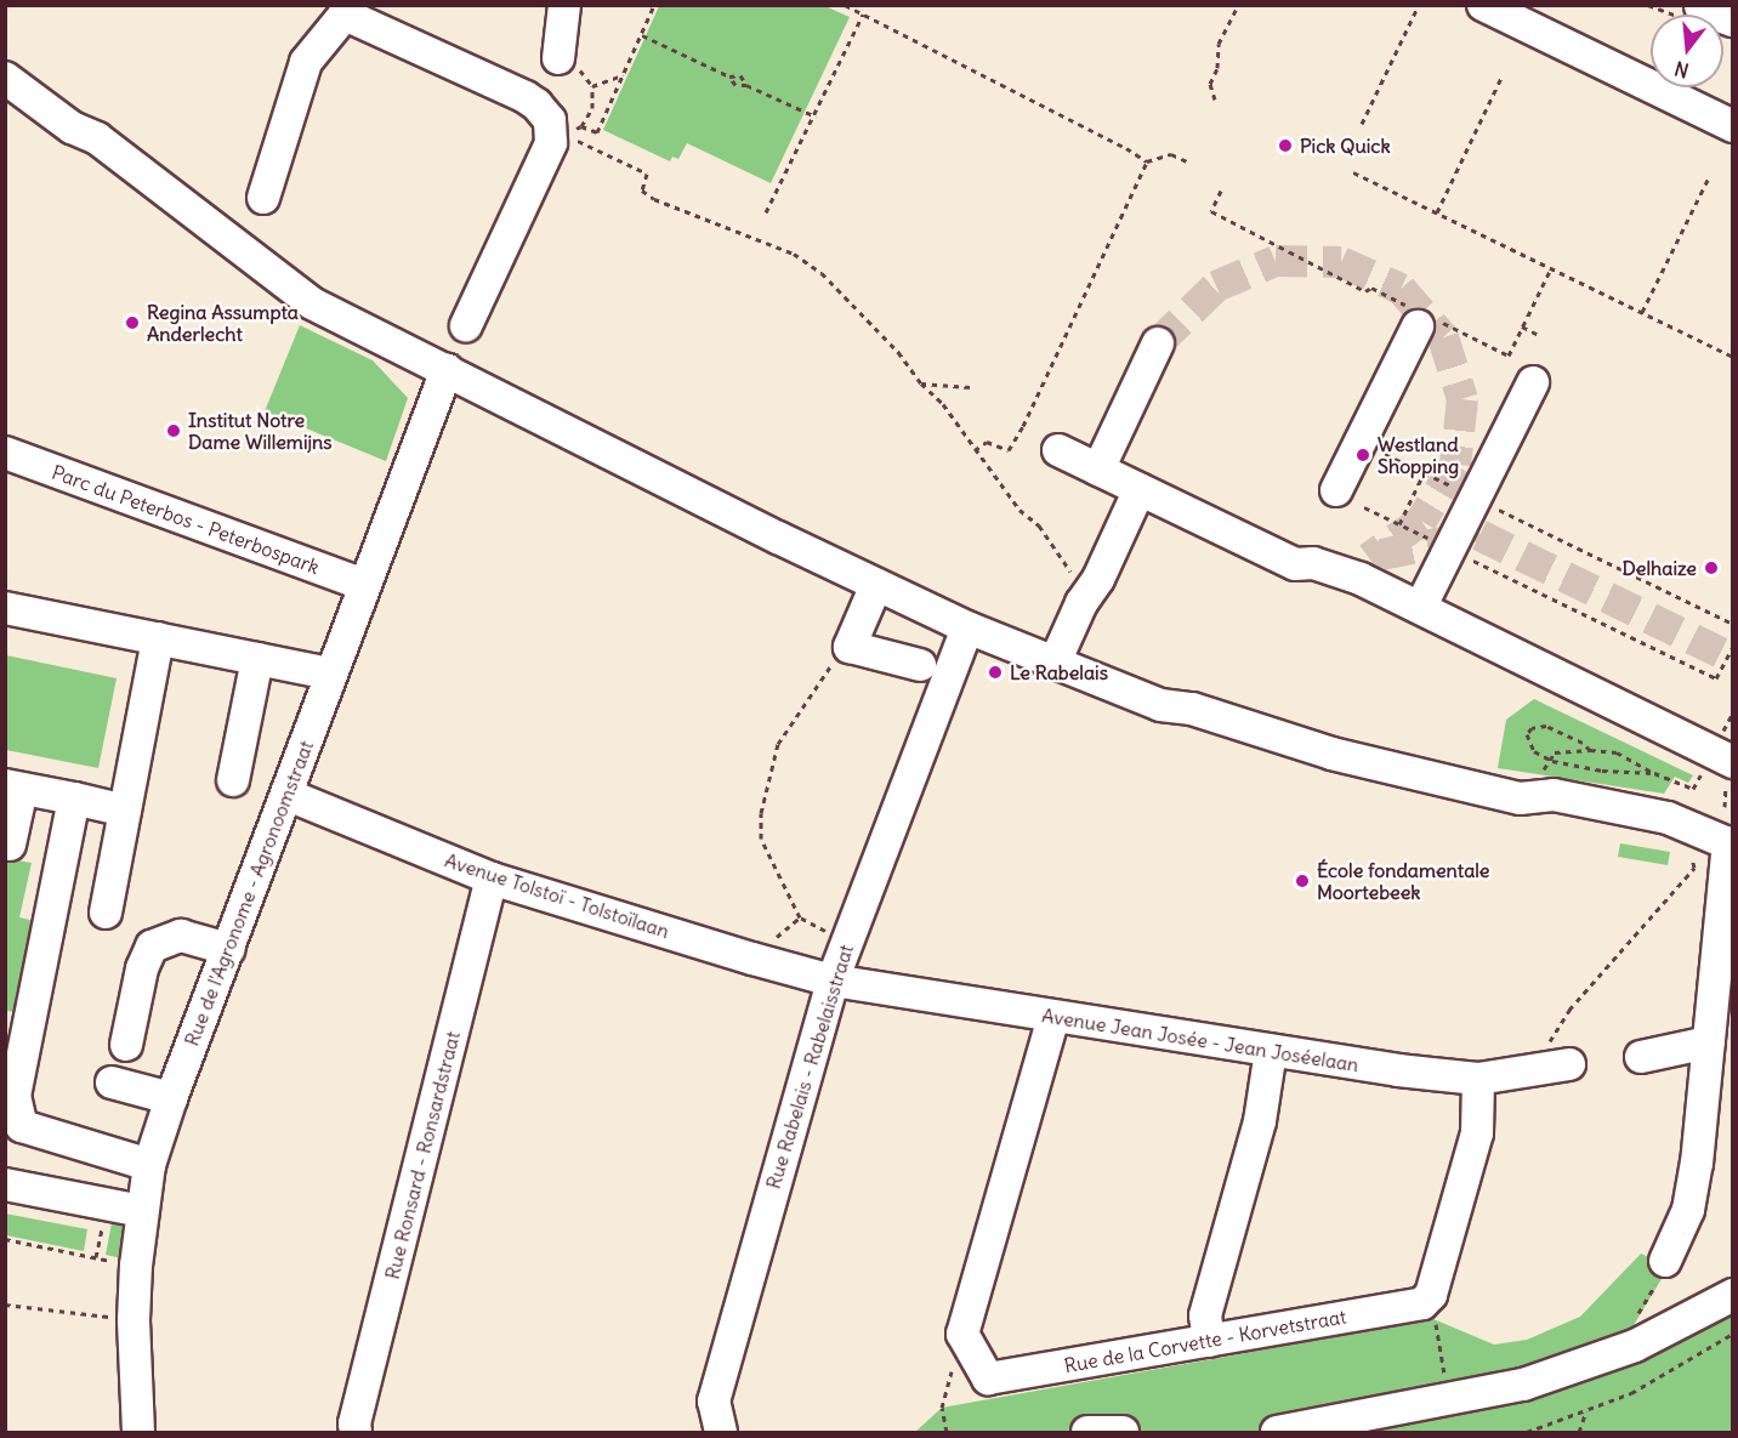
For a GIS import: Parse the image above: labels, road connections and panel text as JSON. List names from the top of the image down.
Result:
{
  "streets": {
    "street": [
      "Parc du Peterbos - Peterbospark",
      "Rue de l'Agronome - Agronoomstraat",
      "Avenue Tolstoï - Tolstoïlaan",
      "Avenue Jean Josée - Jean Joséelaan",
      "Rue Rabelais - Rabelaisstraat",
      "Rue Ronsard - Ronsardstraat",
      "Rue de la Corvette - Korvetstraat"
    ]
  },
  "crossings": [
    ["Parc du Peterbos - Peterbospark", "Rue de l'Agronome - Agronoomstraat"],
    ["Rue de l'Agronome - Agronoomstraat", "Avenue Tolstoï - Tolstoïlaan"],
    ["Avenue Tolstoï - Tolstoïlaan", "Avenue Jean Josée - Jean Joséelaan"],
    ["Avenue Tolstoï - Tolstoïlaan", "Rue Rabelais - Rabelaisstraat"],
    ["Avenue Tolstoï - Tolstoïlaan", "Rue Ronsard - Ronsardstraat"],
    ["Avenue Jean Josée - Jean Joséelaan", "Rue Rabelais - Rabelaisstraat"],
    ["Avenue Jean Josée - Jean Joséelaan", "Rue de la Corvette - Korvetstraat"]
  ],
  "places": [
    "Pick Quick",
    "Regina Assumpta Anderlecht",
    "Institut Notre Dame Willemijns",
    "Westland Shopping",
    "Delhaize",
    "Le Rabelais",
    "École fondamentale Moortebeek"
  ],
  "north": "bottom"
}
